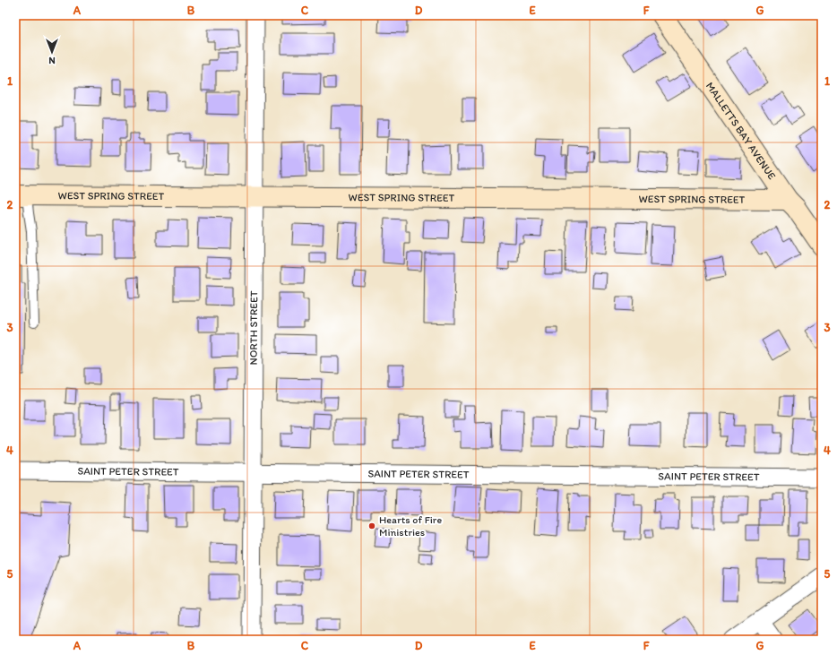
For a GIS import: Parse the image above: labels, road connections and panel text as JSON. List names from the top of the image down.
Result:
{
  "streets": {
    "street": [
      "MALLETTS BAY AVENUE",
      "WEST SPRING STREET",
      "NORTH STREET",
      "SAINT PETER STREET"
    ]
  },
  "crossings": [
    ["MALLETTS BAY AVENUE", "WEST SPRING STREET"],
    ["WEST SPRING STREET", "NORTH STREET"],
    ["NORTH STREET", "SAINT PETER STREET"]
  ],
  "places": ["Hearts of Fire Ministries"],
  "north": "bottom",
  "grid": {
    "columns": [
      "A",
      "B",
      "C",
      "D",
      "E",
      "F",
      "G"
    ],
    "rows": [
      "1",
      "2",
      "3",
      "4",
      "5"
    ]
  }
}
